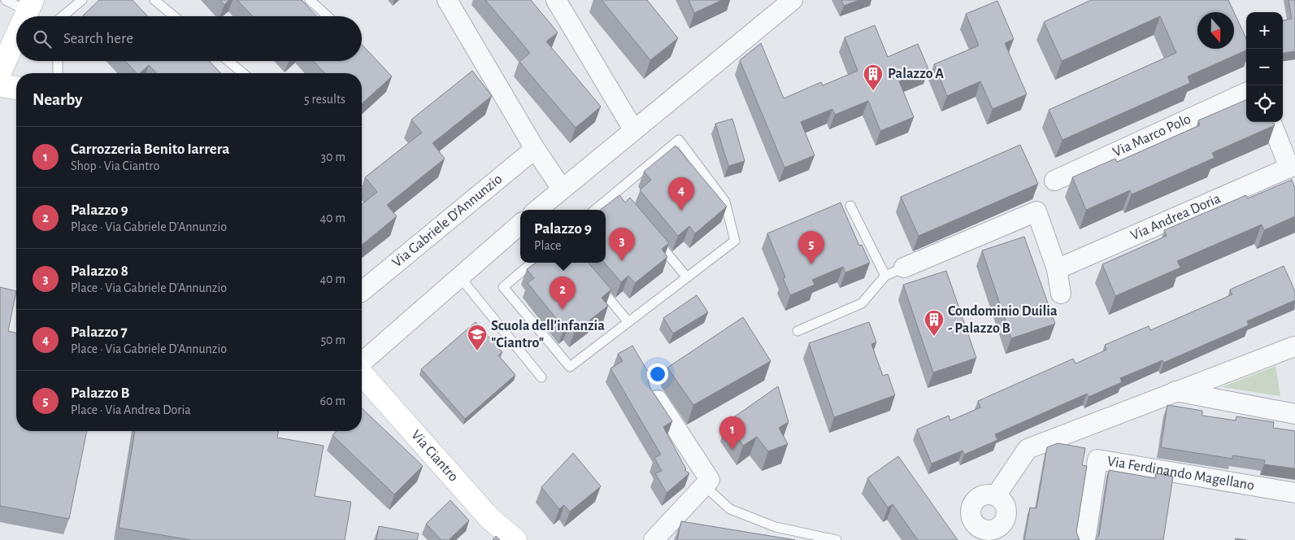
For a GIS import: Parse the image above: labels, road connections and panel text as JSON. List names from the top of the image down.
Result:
{
  "streets": {
    "street": [
      "Via Marco Polo",
      "Via Andrea Doria",
      "Via Gabriele D'Annunzio",
      "Via Ciantro",
      "Via Ferdinando Magellano"
    ]
  },
  "places": {
    "building": ["Palazzo A", "Condominio Duilia - Palazzo B"],
    "school or university": ["Scuola dell'infanzia \"Ciantro\""]
  },
  "north": "bottom",
  "page": {
    "map_buttons": ["+", "−"],
    "search": "Search here",
    "heading": ["Nearby", "5 results"],
    "list": [
      {
        "mark": "1",
        "name": "Carrozzeria Benito Iarrera",
        "note": "Shop · Via Ciantro",
        "value": "30 m"
      },
      {
        "mark": "2",
        "name": "Palazzo 9",
        "note": "Place · Via Gabriele D'Annunzio",
        "value": "40 m"
      },
      {
        "mark": "3",
        "name": "Palazzo 8",
        "note": "Place · Via Gabriele D'Annunzio",
        "value": "40 m"
      },
      {
        "mark": "4",
        "name": "Palazzo 7",
        "note": "Place · Via Gabriele D'Annunzio",
        "value": "50 m"
      },
      {
        "mark": "5",
        "name": "Palazzo B",
        "note": "Place · Via Andrea Doria",
        "value": "60 m"
      }
    ],
    "pins": [
      "4",
      "3",
      "5",
      "2",
      "1"
    ],
    "popup": ["Palazzo 9", "Place"]
  }
}
